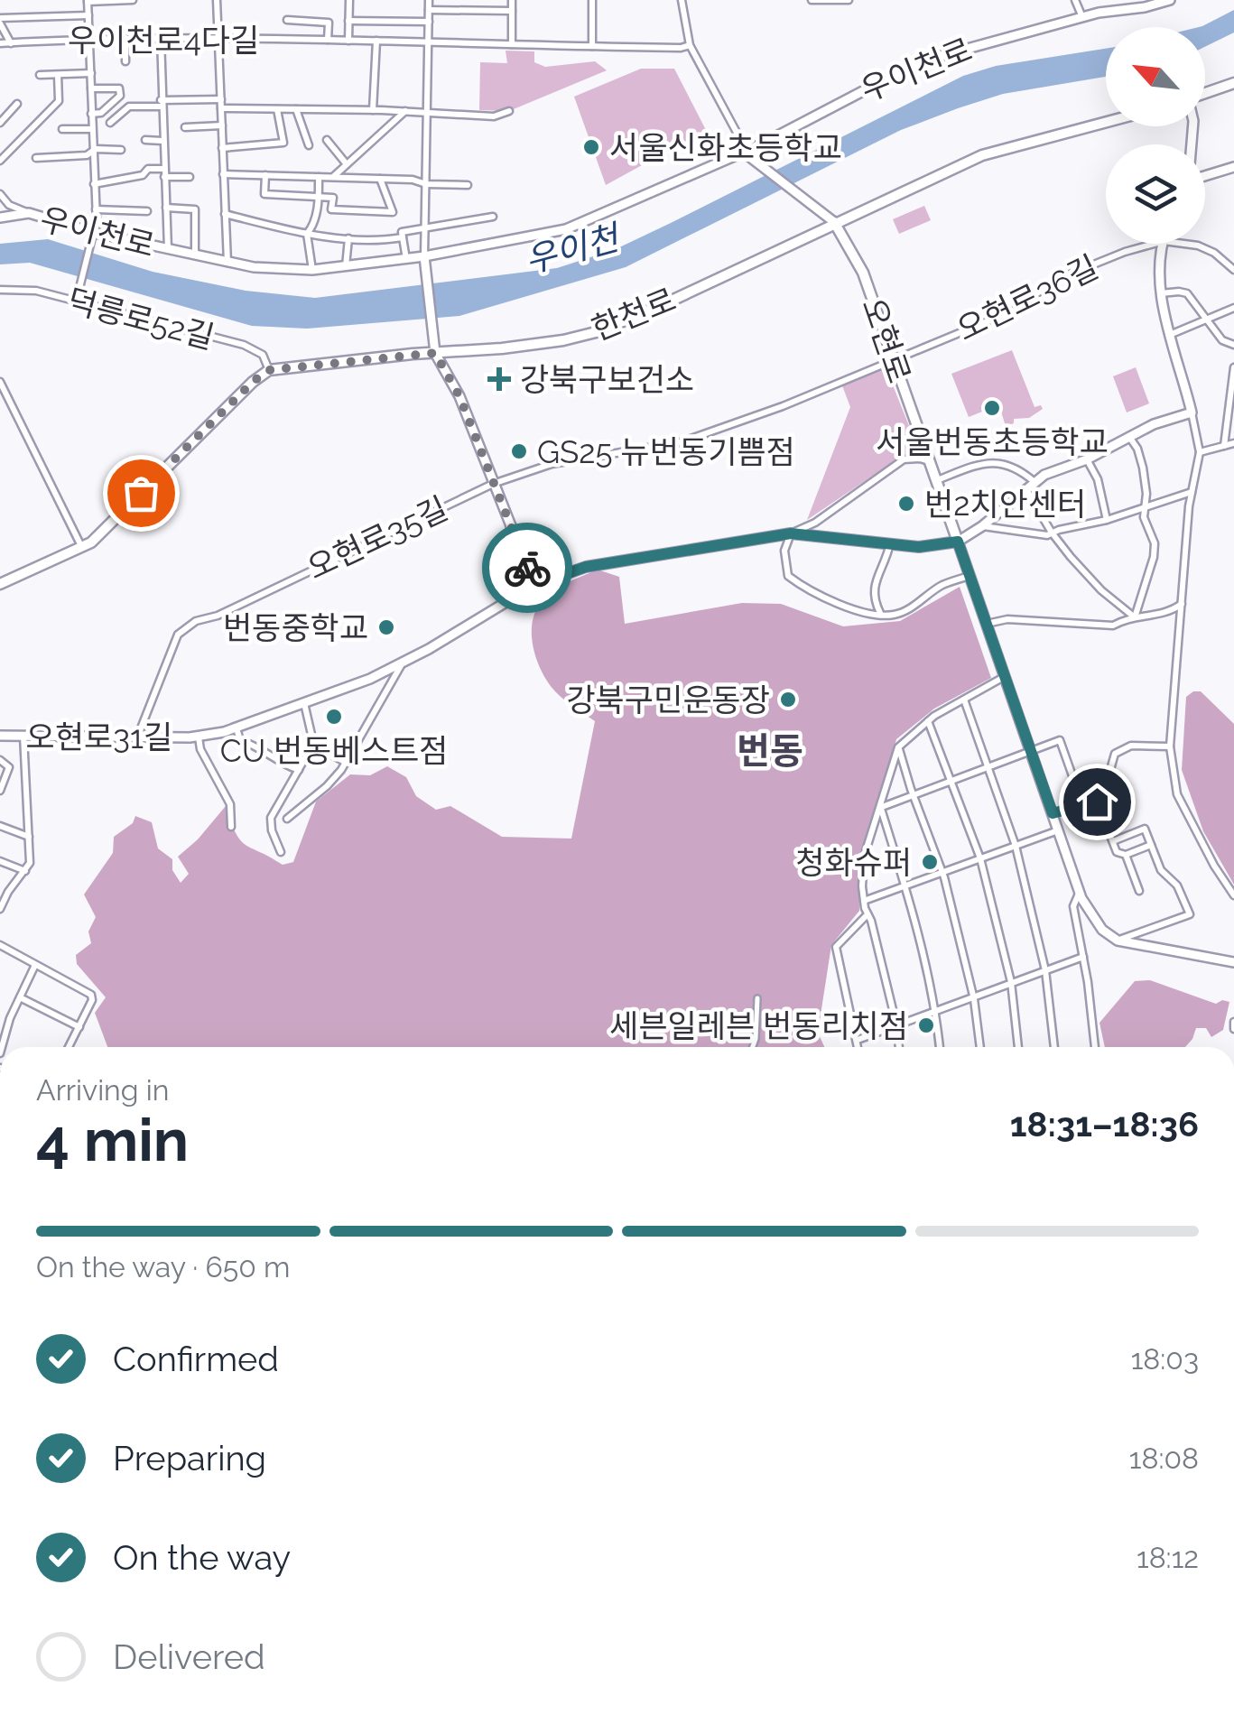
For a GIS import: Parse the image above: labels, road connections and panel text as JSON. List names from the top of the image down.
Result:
{
  "streets": {
    "main road": ["한천로", "오현로"],
    "street": [
      "우이천로4다길",
      "우이천로",
      "오현로36길",
      "덕릉로52길",
      "오현로35길",
      "오현로31길"
    ]
  },
  "crossings": [
    ["오현로36길", "오현로"],
    ["오현로36길", "오현로35길"],
    ["한천로", "덕릉로52길"],
    ["한천로", "오현로"],
    ["오현로", "오현로35길"],
    ["오현로", "오현로31길"],
    ["오현로35길", "오현로31길"]
  ],
  "districts": ["번동"],
  "water": ["우이천"],
  "places": {
    "other": [
      "서울신화초등학교",
      "서울번동초등학교",
      "GS25 뉴번동기쁨점",
      "번2치안센터",
      "번동중학교",
      "강북구민운동장",
      "CU 번동베스트점",
      "청화슈퍼",
      "세븐일레븐 번동리치점"
    ],
    "health": ["강북구보건소"]
  },
  "north": "top left",
  "page": {
    "heading": ["4 min", "Arriving in", "18:31–18:36"],
    "bar": "On the way · 650 m",
    "list": [
      ["Confirmed", "18:03"],
      ["Preparing", "18:08"],
      ["On the way", "18:12"],
      "Delivered"
    ]
  }
}
